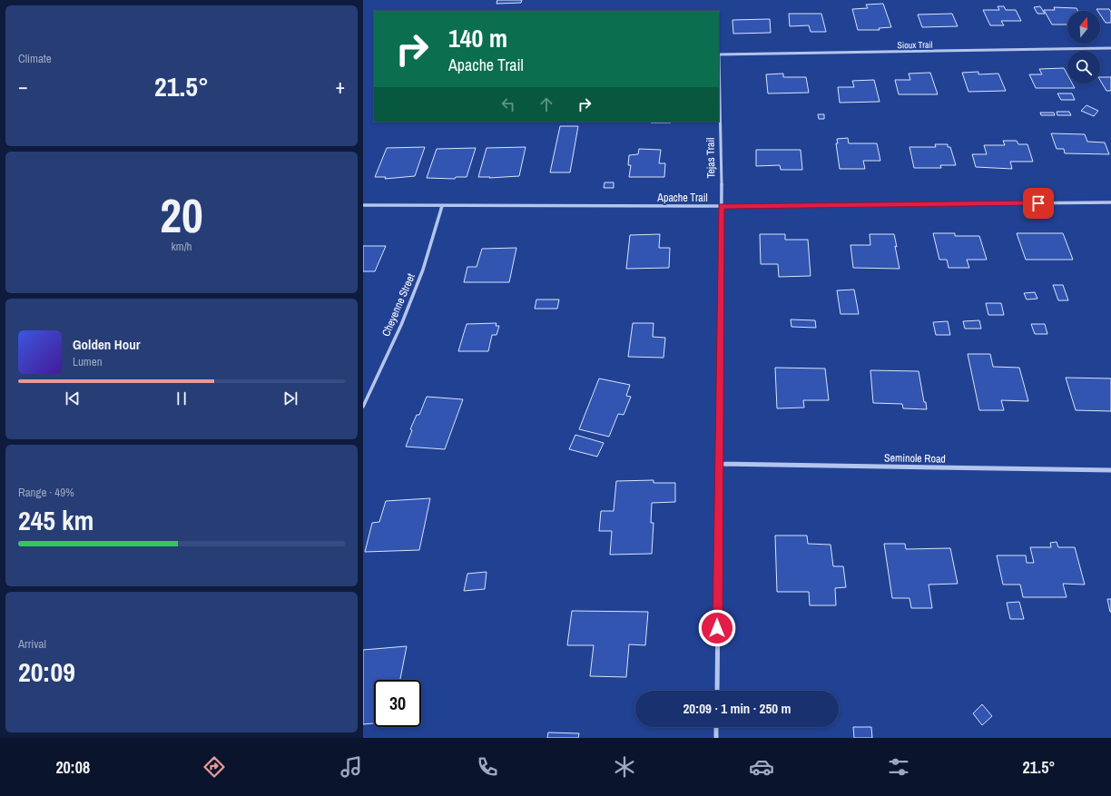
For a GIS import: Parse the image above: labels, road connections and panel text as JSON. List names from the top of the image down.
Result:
{
  "streets": {
    "street": [
      "Sioux Trail",
      "Tejas Trail",
      "Apache Trail",
      "Cheyenne Street",
      "Seminole Road"
    ]
  },
  "crossings": [
    ["Sioux Trail", "Tejas Trail"],
    ["Tejas Trail", "Apache Trail"],
    ["Tejas Trail", "Seminole Road"],
    ["Apache Trail", "Cheyenne Street"]
  ],
  "north": "top",
  "page": {
    "tile": [
      "Climate",
      ["20", "km/h"],
      ["Range · 49%", "245 km"],
      ["Arrival", "20:09"]
    ],
    "turn": ["140 m", "Apache Trail"],
    "heat": ["−", "21.5°", "+"],
    "song": ["Golden Hour", "Lumen"],
    "limit": "30",
    "trip": "20:09 · 1 min · 250 m",
    "tabs": ["20:08", "21.5°"]
  }
}
